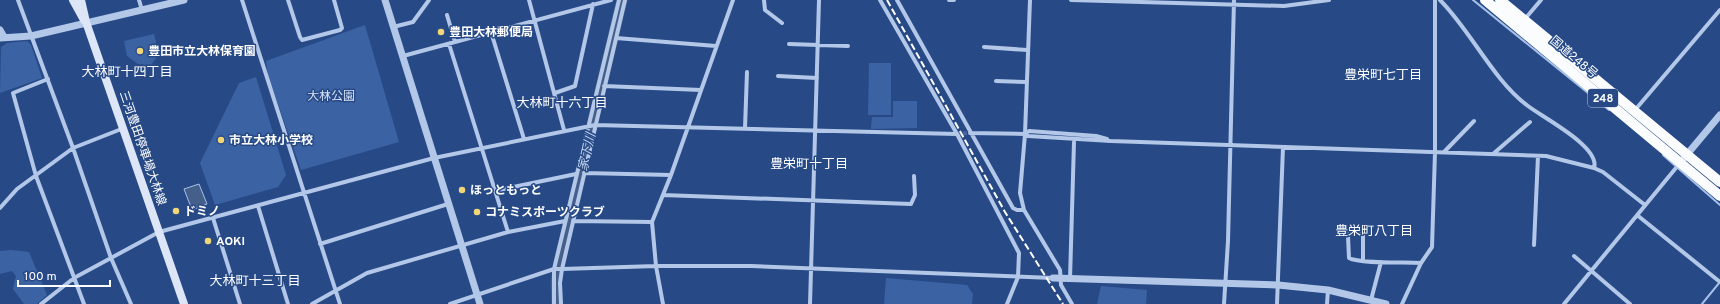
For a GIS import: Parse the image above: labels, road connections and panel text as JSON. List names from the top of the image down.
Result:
{
  "streets": {
    "highway": ["国道248号", "248"],
    "main road": ["三河豊田停車場大林線"]
  },
  "districts": [
    "大林町十四丁目",
    "豊栄町七丁目",
    "大林町十六丁目",
    "豊栄町十丁目",
    "豊栄町八丁目",
    "大林町十三丁目"
  ],
  "water": ["家下川"],
  "parks": ["大林公園"],
  "places": [
    "豊田大林郵便局",
    "豊田市立大林保育園",
    "市立大林小学校",
    "ほっともっと",
    "ドミノ",
    "コナミスポーツクラブ",
    "AOKI"
  ],
  "scale_bar": "100 m"
}
